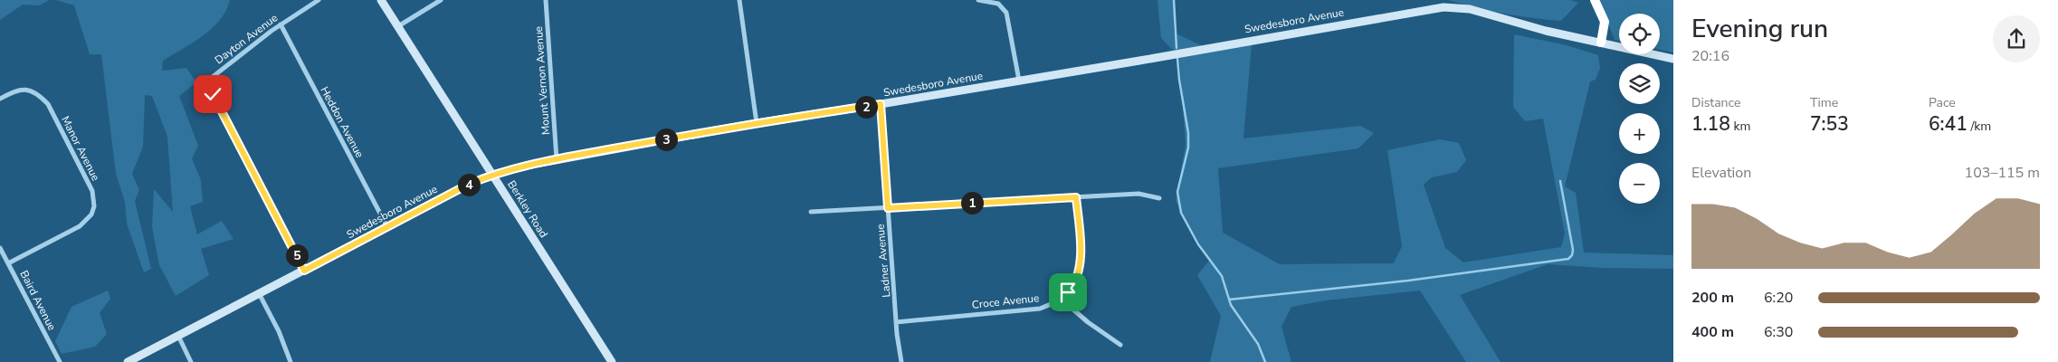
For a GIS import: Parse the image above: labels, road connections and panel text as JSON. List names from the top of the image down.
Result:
{
  "streets": {
    "street": [
      "Swedesboro Avenue",
      "Dayton Avenue",
      "Mount Vernon Avenue",
      "Heddon Avenue",
      "Manor Avenue",
      "Berkley Road",
      "Ladner Avenue",
      "Baird Avenue",
      "Croce Avenue"
    ]
  },
  "crossings": [
    ["Swedesboro Avenue", "Dayton Avenue"],
    ["Swedesboro Avenue", "Mount Vernon Avenue"],
    ["Swedesboro Avenue", "Heddon Avenue"],
    ["Swedesboro Avenue", "Berkley Road"],
    ["Swedesboro Avenue", "Ladner Avenue"],
    ["Dayton Avenue", "Heddon Avenue"],
    ["Manor Avenue", "Baird Avenue"],
    ["Ladner Avenue", "Croce Avenue"]
  ],
  "page": {
    "heading": ["Evening run", "20:16"],
    "map_buttons": ["+", "−"],
    "stats": [
      ["Distance", "1.18 km"],
      ["Time", "7:53"],
      ["Pace", "6:41 /km"]
    ],
    "pins": [
      "2",
      "3",
      "4",
      "1",
      "5"
    ],
    "chart": ["Elevation", "103–115 m"],
    "list": [
      {
        "name": "200 m",
        "note": "6:20"
      },
      {
        "name": "400 m",
        "note": "6:30"
      }
    ]
  }
}
